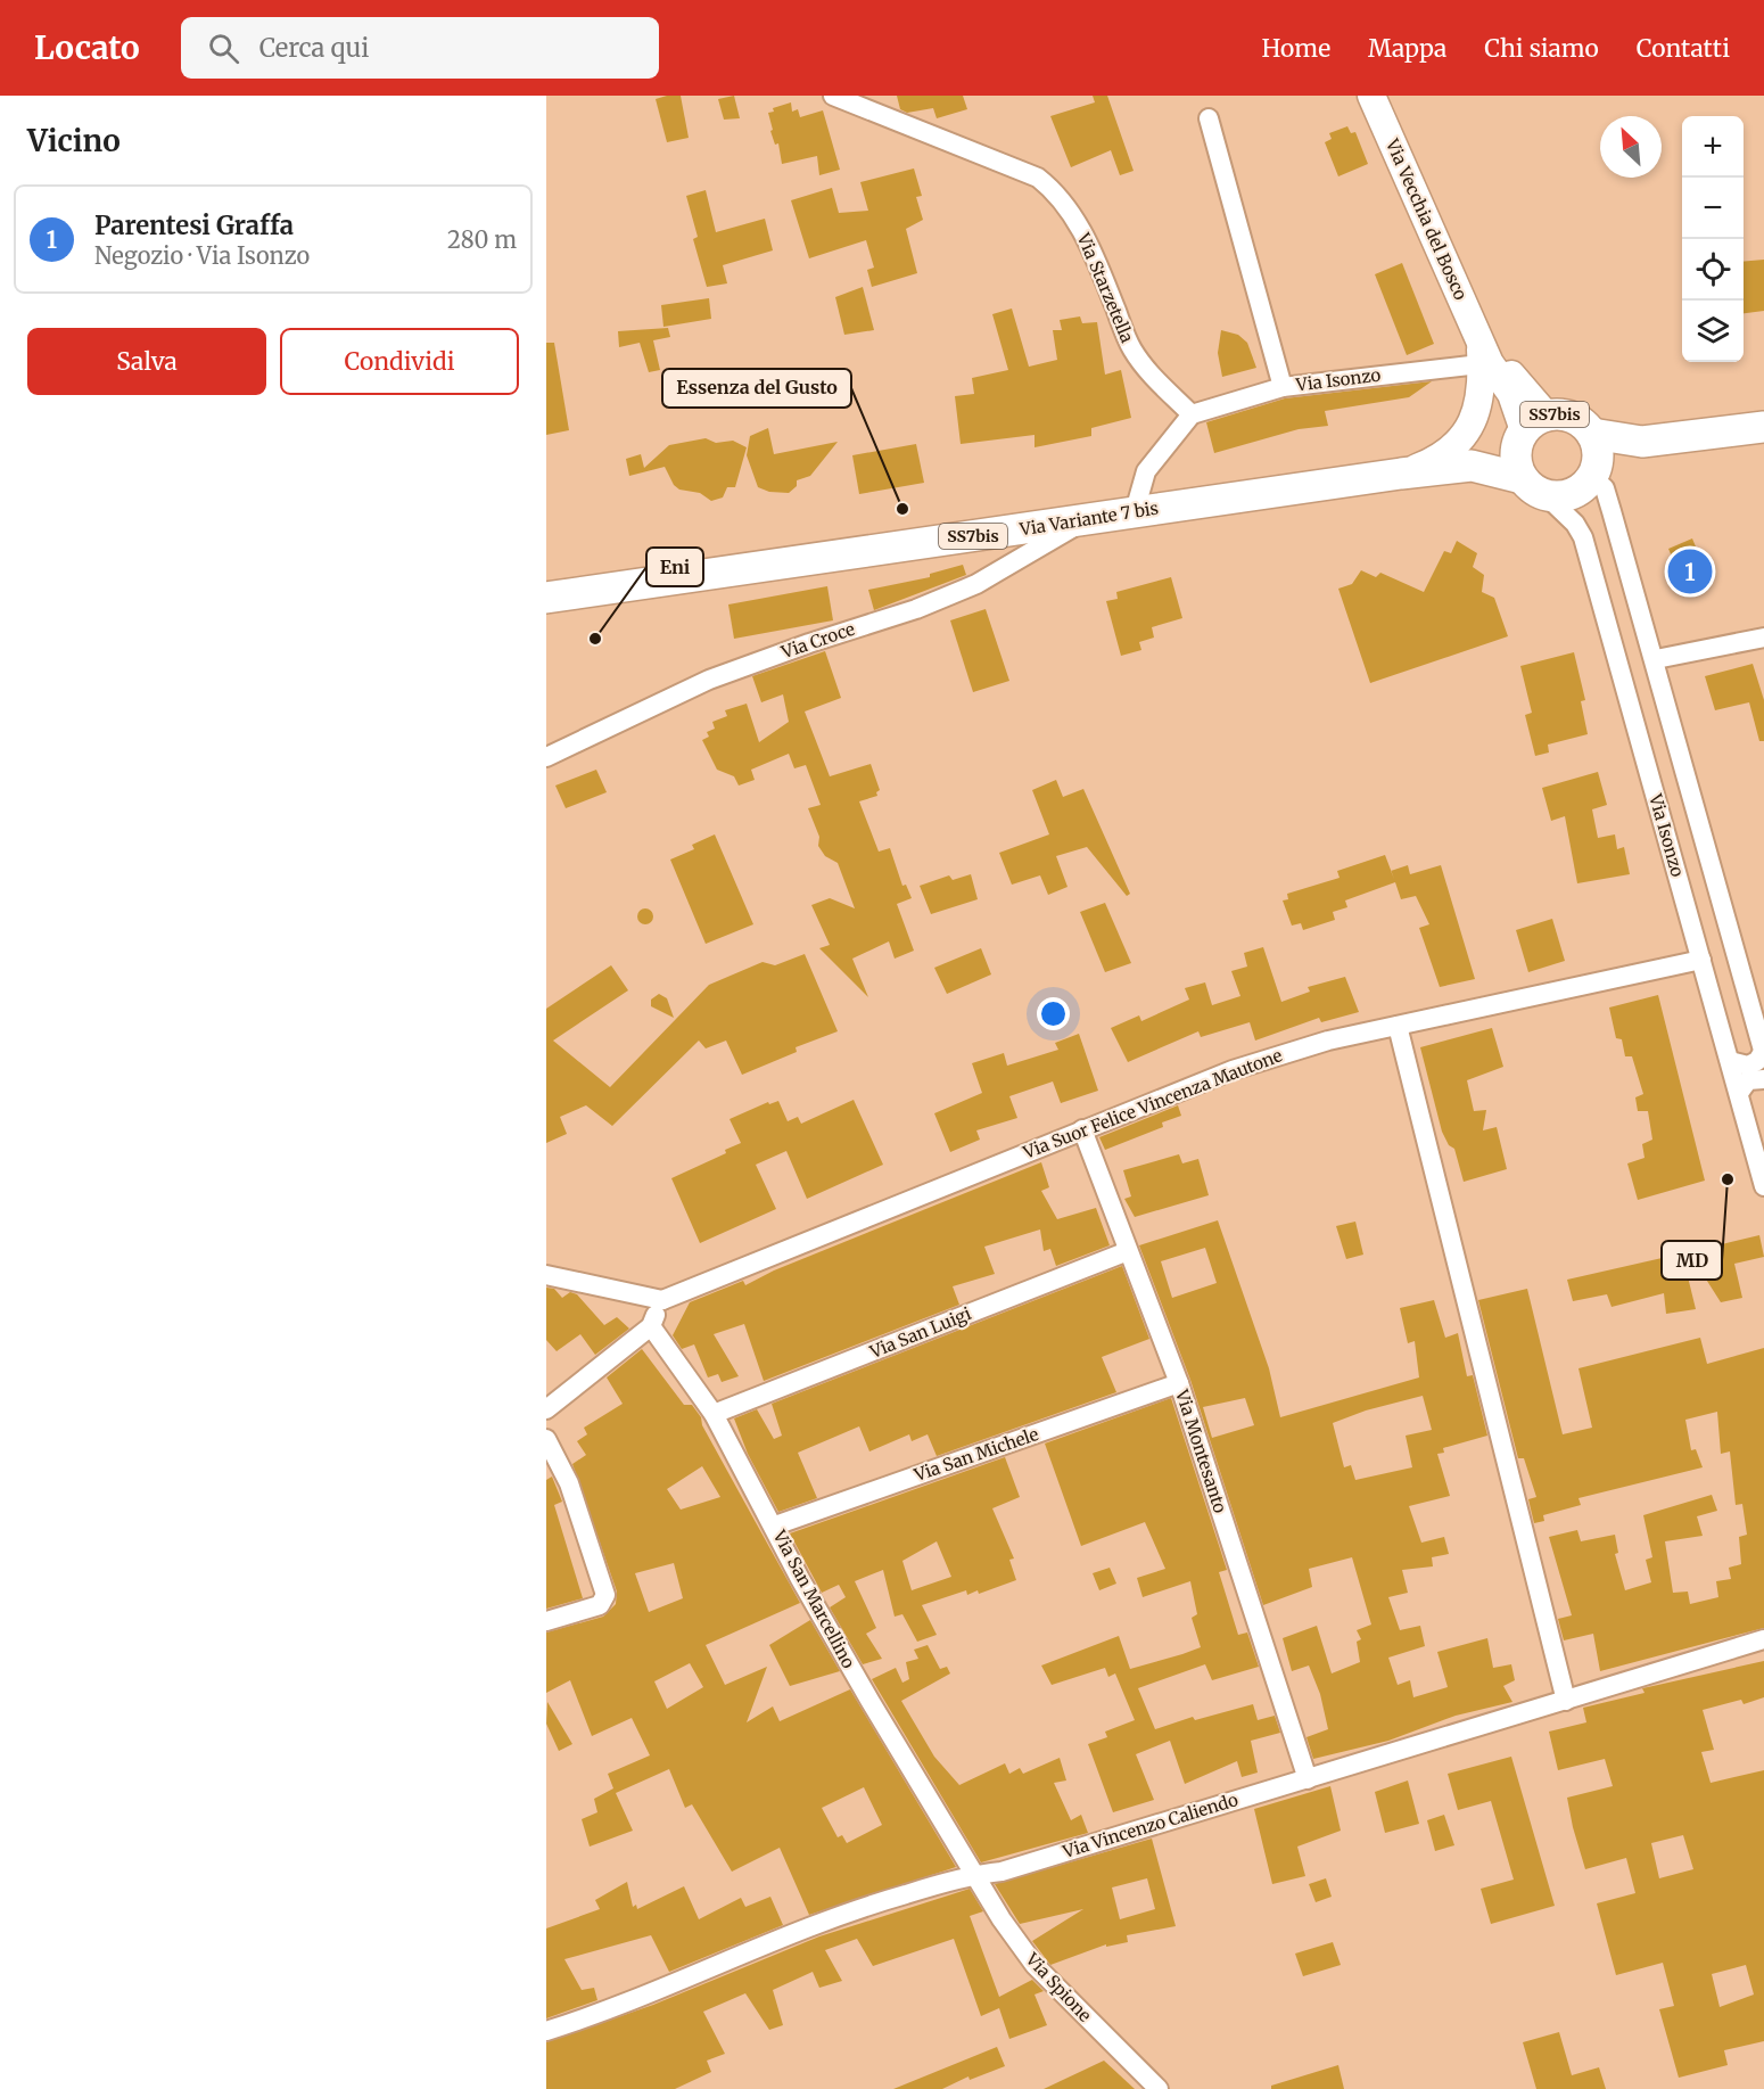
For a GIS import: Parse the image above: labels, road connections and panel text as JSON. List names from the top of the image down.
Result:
{
  "streets": {
    "main road": ["Via Vecchia del Bosco", "SS7bis", "Via Variante 7 bis"],
    "street": [
      "Via Starzetella",
      "Via Isonzo",
      "Via Croce",
      "Via Suor Felice Vincenza Mautone",
      "Via San Luigi",
      "Via Montesanto",
      "Via San Michele",
      "Via San Marcellino",
      "Via Vincenzo Caliendo",
      "Via Spione"
    ]
  },
  "crossings": [
    ["Via Vecchia del Bosco", "Via Isonzo"],
    ["Via Vecchia del Bosco", "SS7bis"],
    ["Via Vecchia del Bosco", "Via Variante 7 bis"],
    ["Via Starzetella", "Via Isonzo"],
    ["Via Isonzo", "SS7bis"],
    ["Via Isonzo", "Via Variante 7 bis"],
    ["Via Isonzo", "Via Suor Felice Vincenza Mautone"],
    ["SS7bis", "Via Variante 7 bis"],
    ["Via Variante 7 bis", "Via Croce"],
    ["Via Suor Felice Vincenza Mautone", "Via Montesanto"],
    ["Via San Luigi", "Via Montesanto"],
    ["Via San Luigi", "Via San Marcellino"],
    ["Via Montesanto", "Via San Michele"],
    ["Via Montesanto", "Via Vincenzo Caliendo"],
    ["Via San Michele", "Via San Marcellino"],
    ["Via San Marcellino", "Via Vincenzo Caliendo"],
    ["Via San Marcellino", "Via Spione"],
    ["Via Vincenzo Caliendo", "Via Spione"]
  ],
  "places": ["Essenza del Gusto", "Eni", "MD"],
  "north": "top left",
  "page": {
    "header": "Locato",
    "search": "Cerca qui",
    "nav": [
      "Home",
      "Mappa",
      "Chi siamo",
      "Contatti"
    ],
    "heading": "Vicino",
    "map_buttons": ["+", "−"],
    "list": [
      {
        "mark": "1",
        "name": "Parentesi Graffa",
        "note": "Negozio · Via Isonzo",
        "value": "280 m"
      }
    ],
    "buttons": ["Salva", "Condividi"],
    "pins": "1"
  }
}
